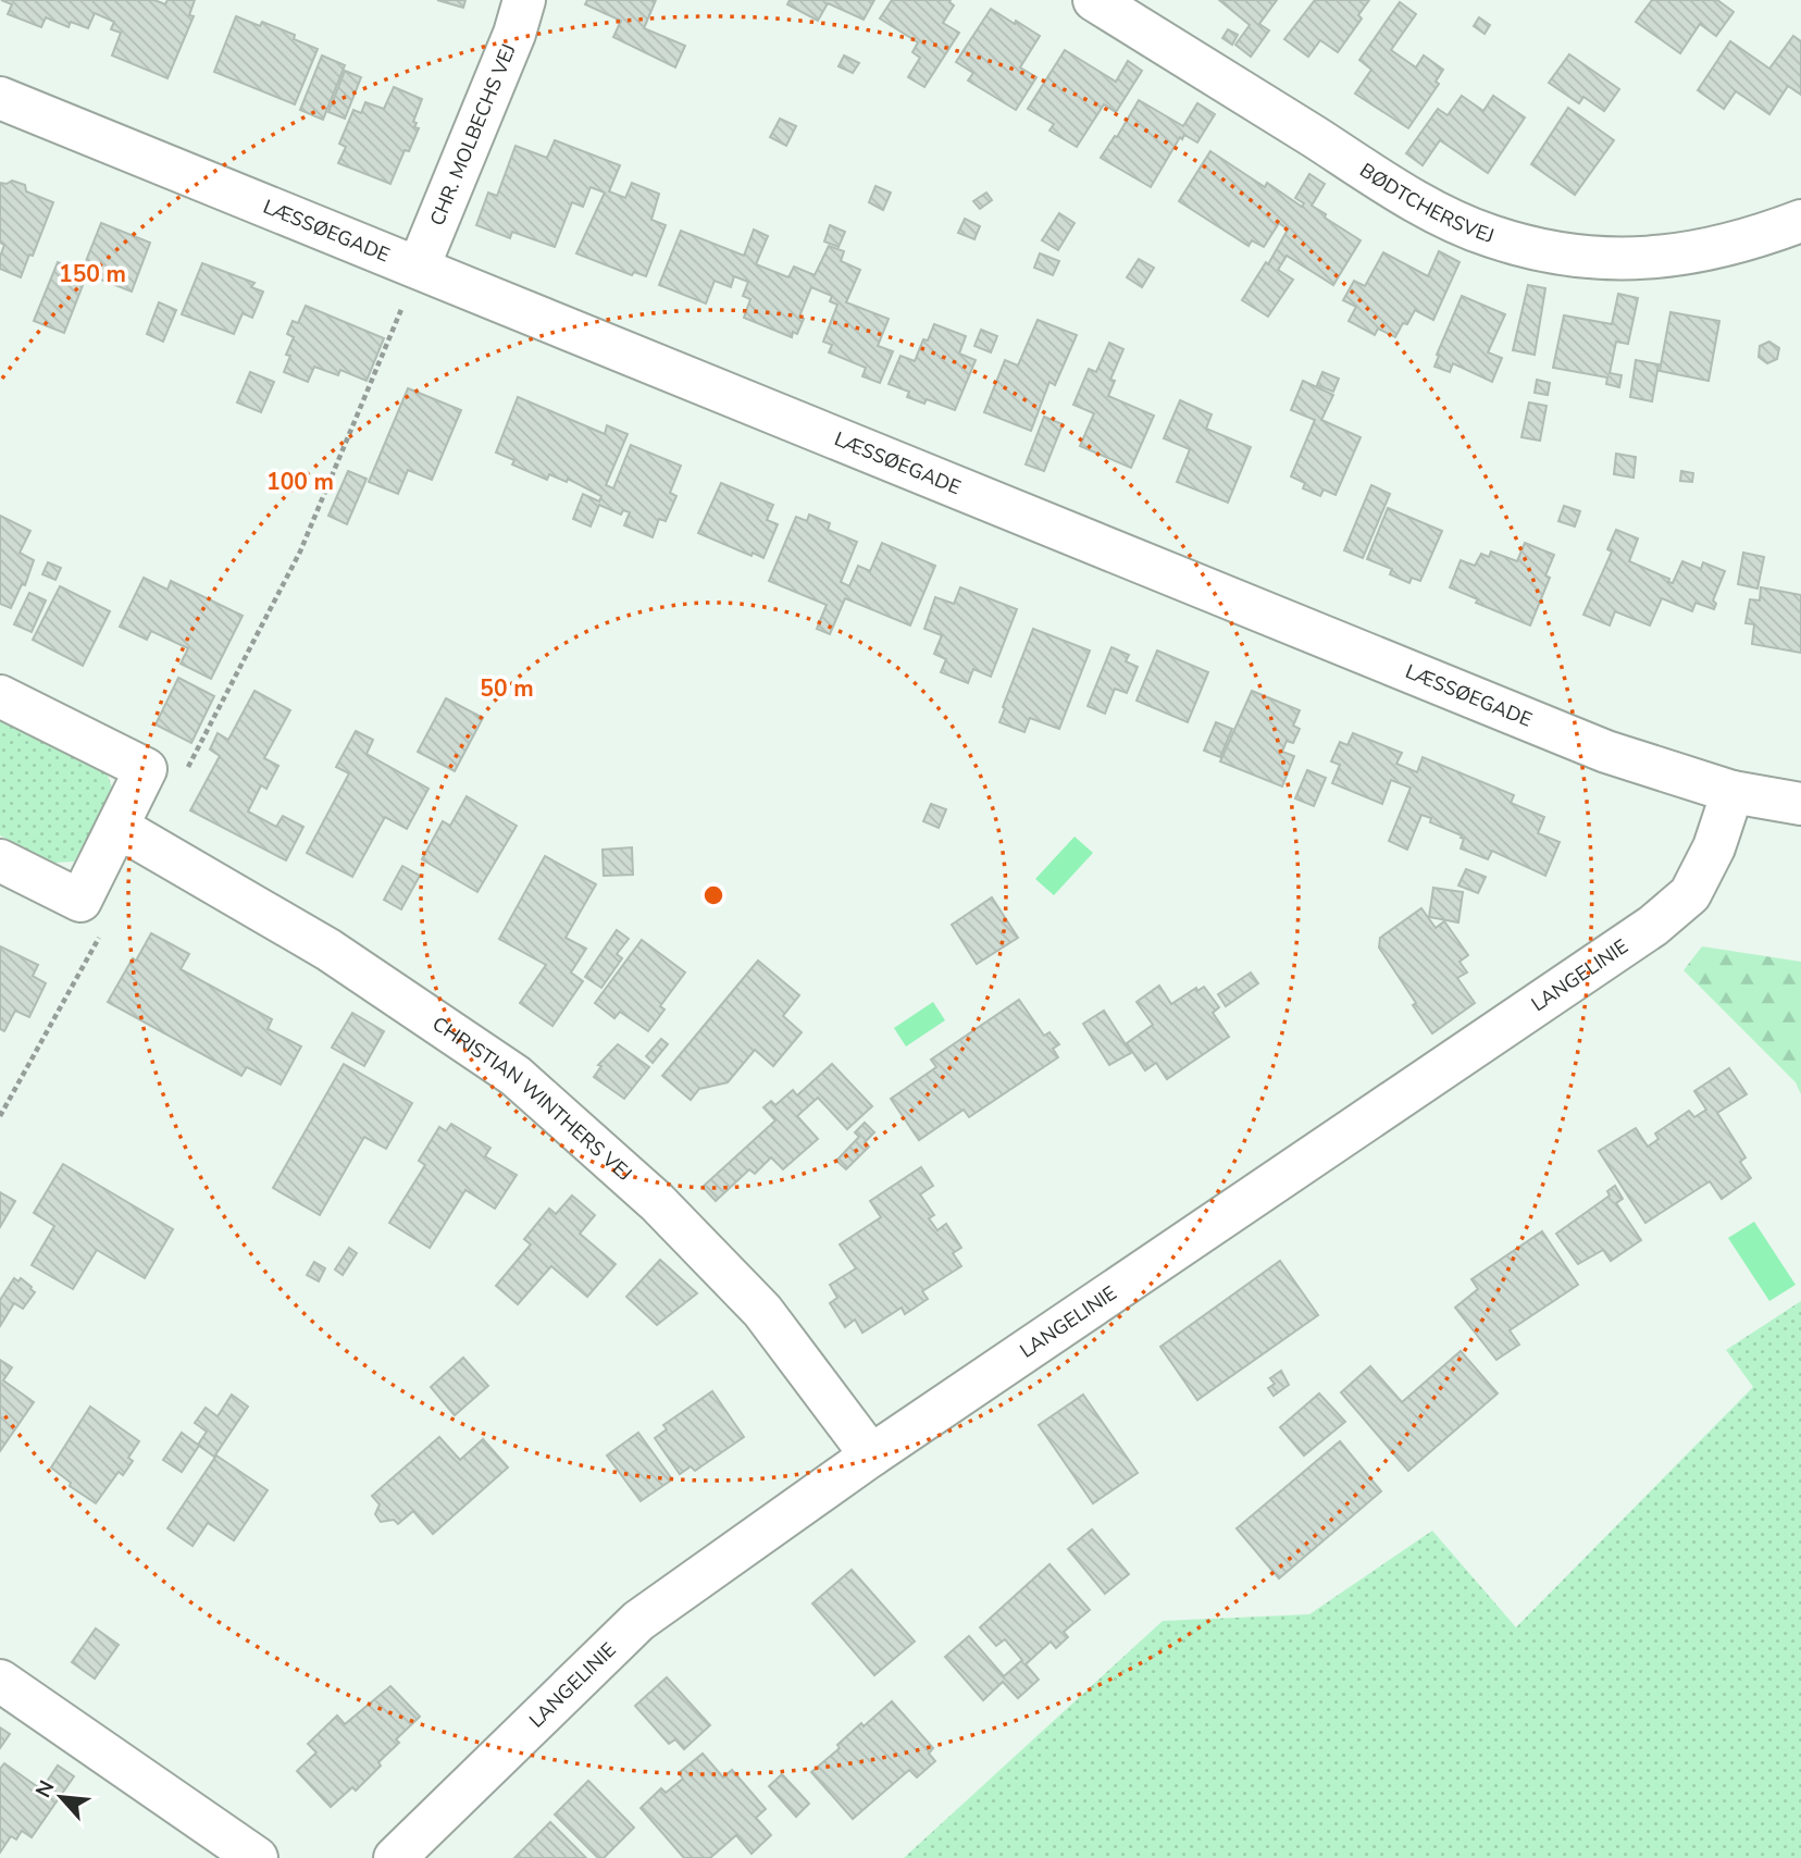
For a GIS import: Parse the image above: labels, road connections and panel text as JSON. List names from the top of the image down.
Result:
{
  "streets": {
    "street": [
      "CHR. MOLBECHS VEJ",
      "BØDTCHERSVEJ",
      "LÆSSØEGADE",
      "LANGELINIE",
      "CHRISTIAN WINTHERS VEJ"
    ]
  },
  "crossings": [
    ["CHR. MOLBECHS VEJ", "LÆSSØEGADE"],
    ["LÆSSØEGADE", "LANGELINIE"],
    ["LANGELINIE", "CHRISTIAN WINTHERS VEJ"]
  ],
  "north": "top left",
  "rings": ["150 m", "100 m", "50 m"]
}
